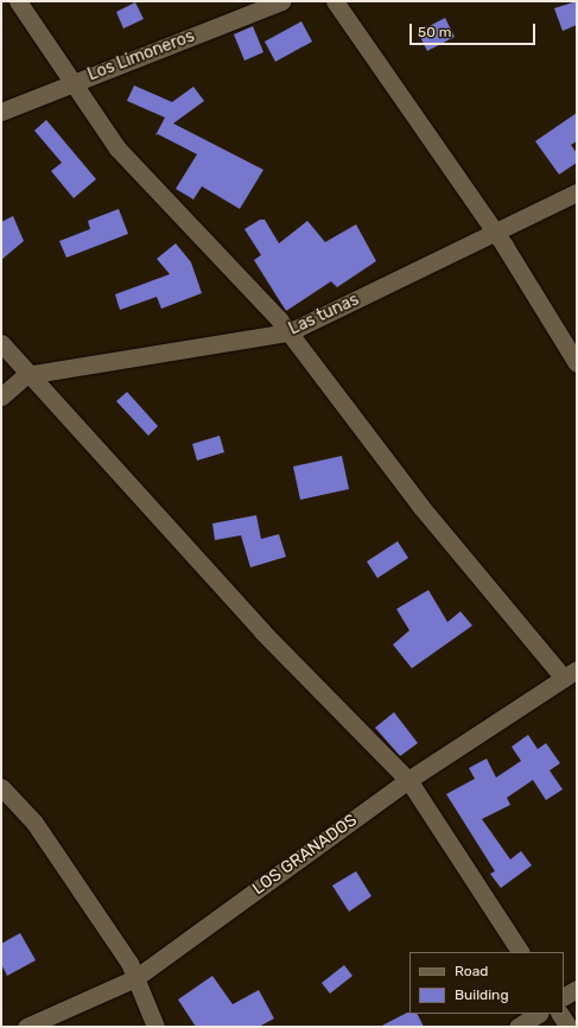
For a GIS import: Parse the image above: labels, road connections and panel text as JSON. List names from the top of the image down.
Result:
{
  "streets": {
    "street": ["Los Limoneros", "Las tunas", "LOS GRANADOS"]
  },
  "legend": ["Road", "Building"],
  "scale_bar": "50 m"
}
